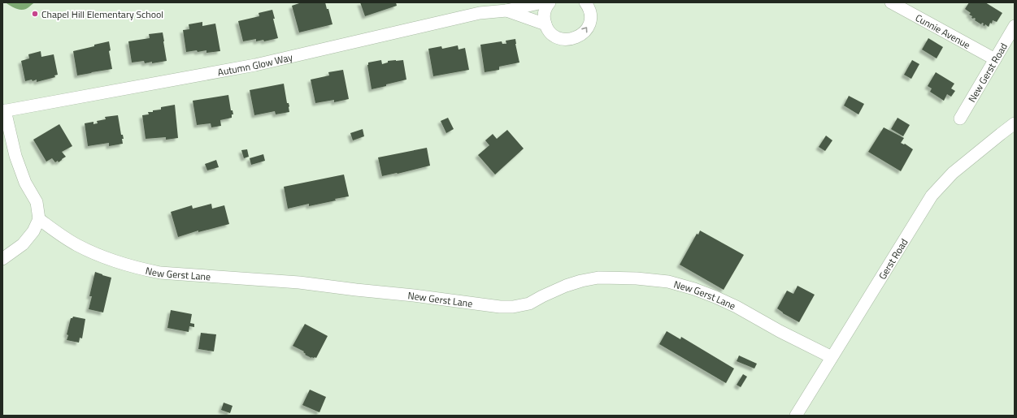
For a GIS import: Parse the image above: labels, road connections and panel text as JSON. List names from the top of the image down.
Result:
{
  "streets": {
    "street": [
      "Cunnie Avenue",
      "Autumn Glow Way",
      "New Gerst Road",
      "Gerst Road",
      "New Gerst Lane"
    ]
  },
  "crossings": [
    ["Cunnie Avenue", "New Gerst Road"],
    ["Gerst Road", "New Gerst Lane"]
  ],
  "places": ["Chapel Hill Elementary School"]
}
